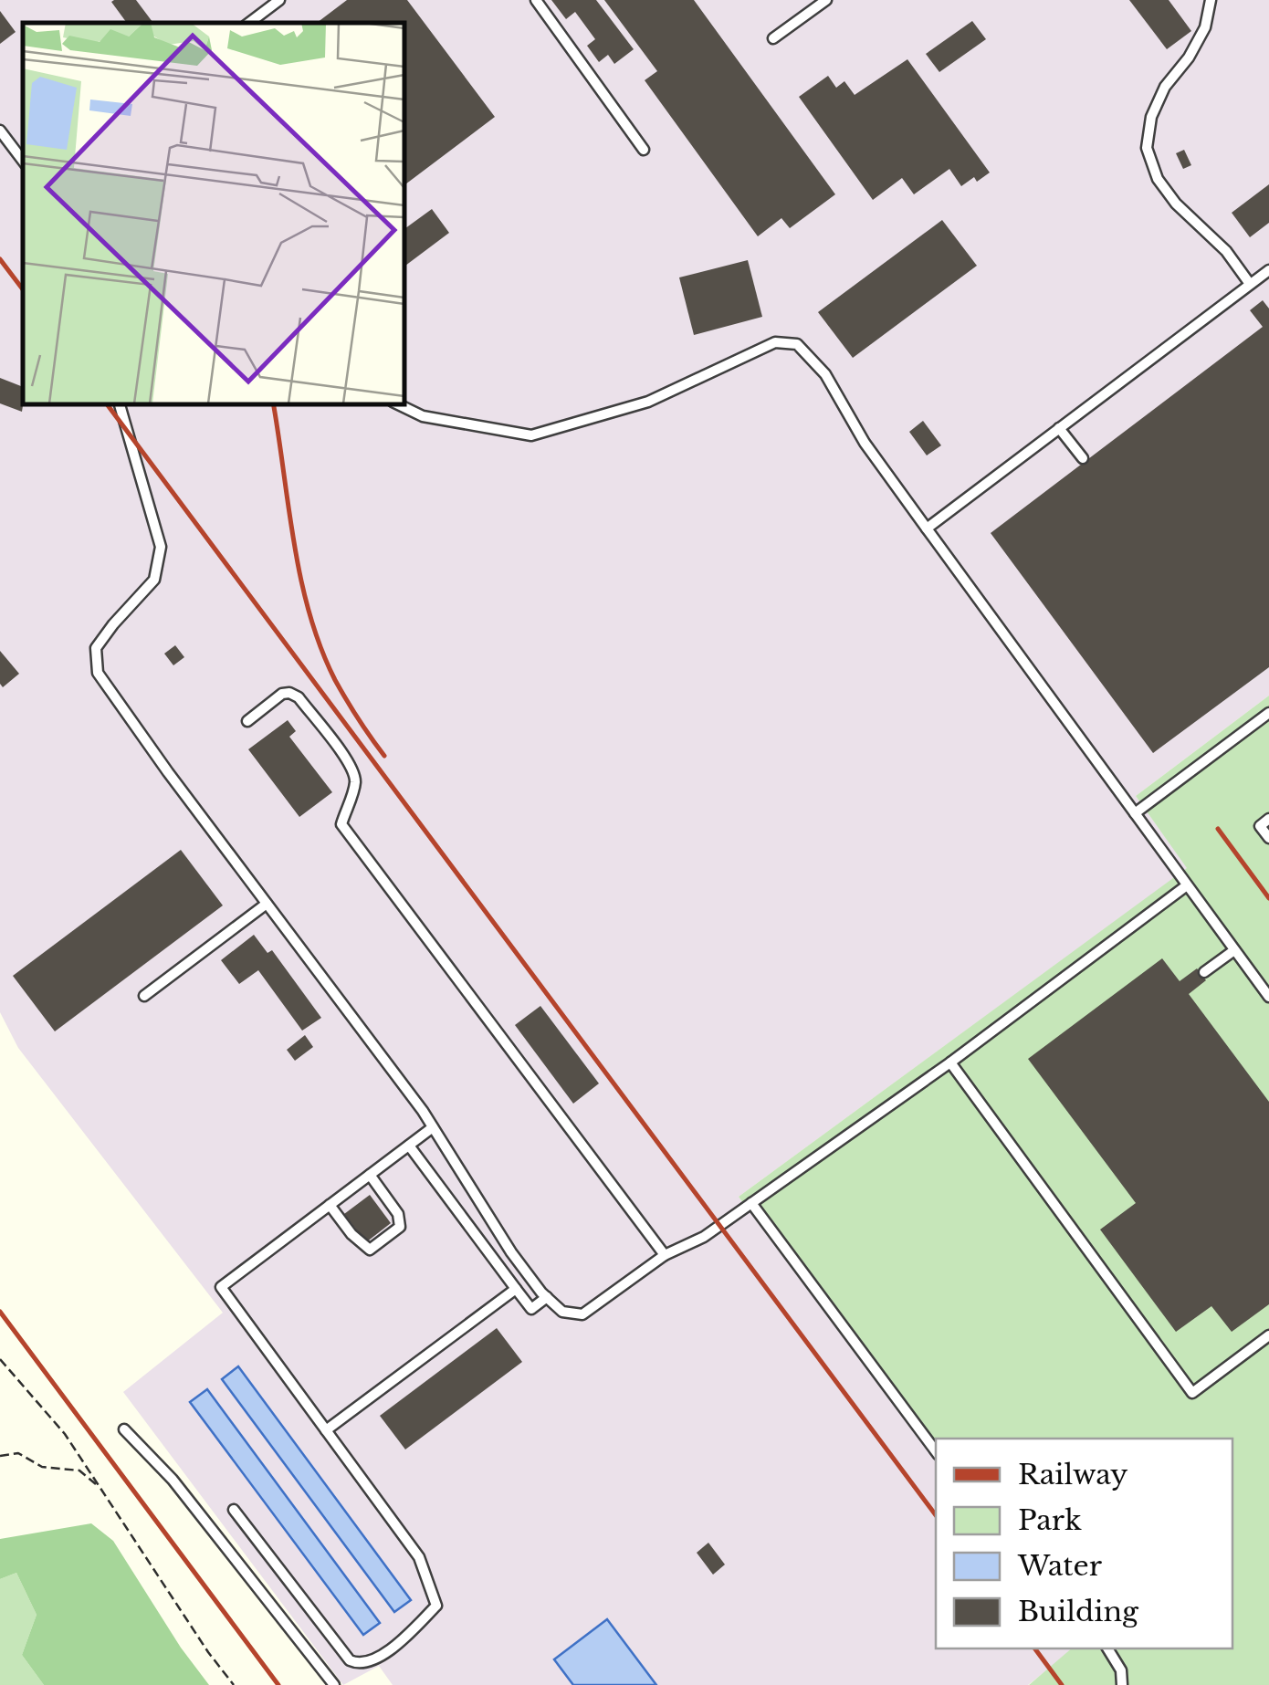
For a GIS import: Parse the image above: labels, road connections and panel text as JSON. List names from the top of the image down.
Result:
{
  "legend": [
    "Railway",
    "Park",
    "Water",
    "Building"
  ]
}
